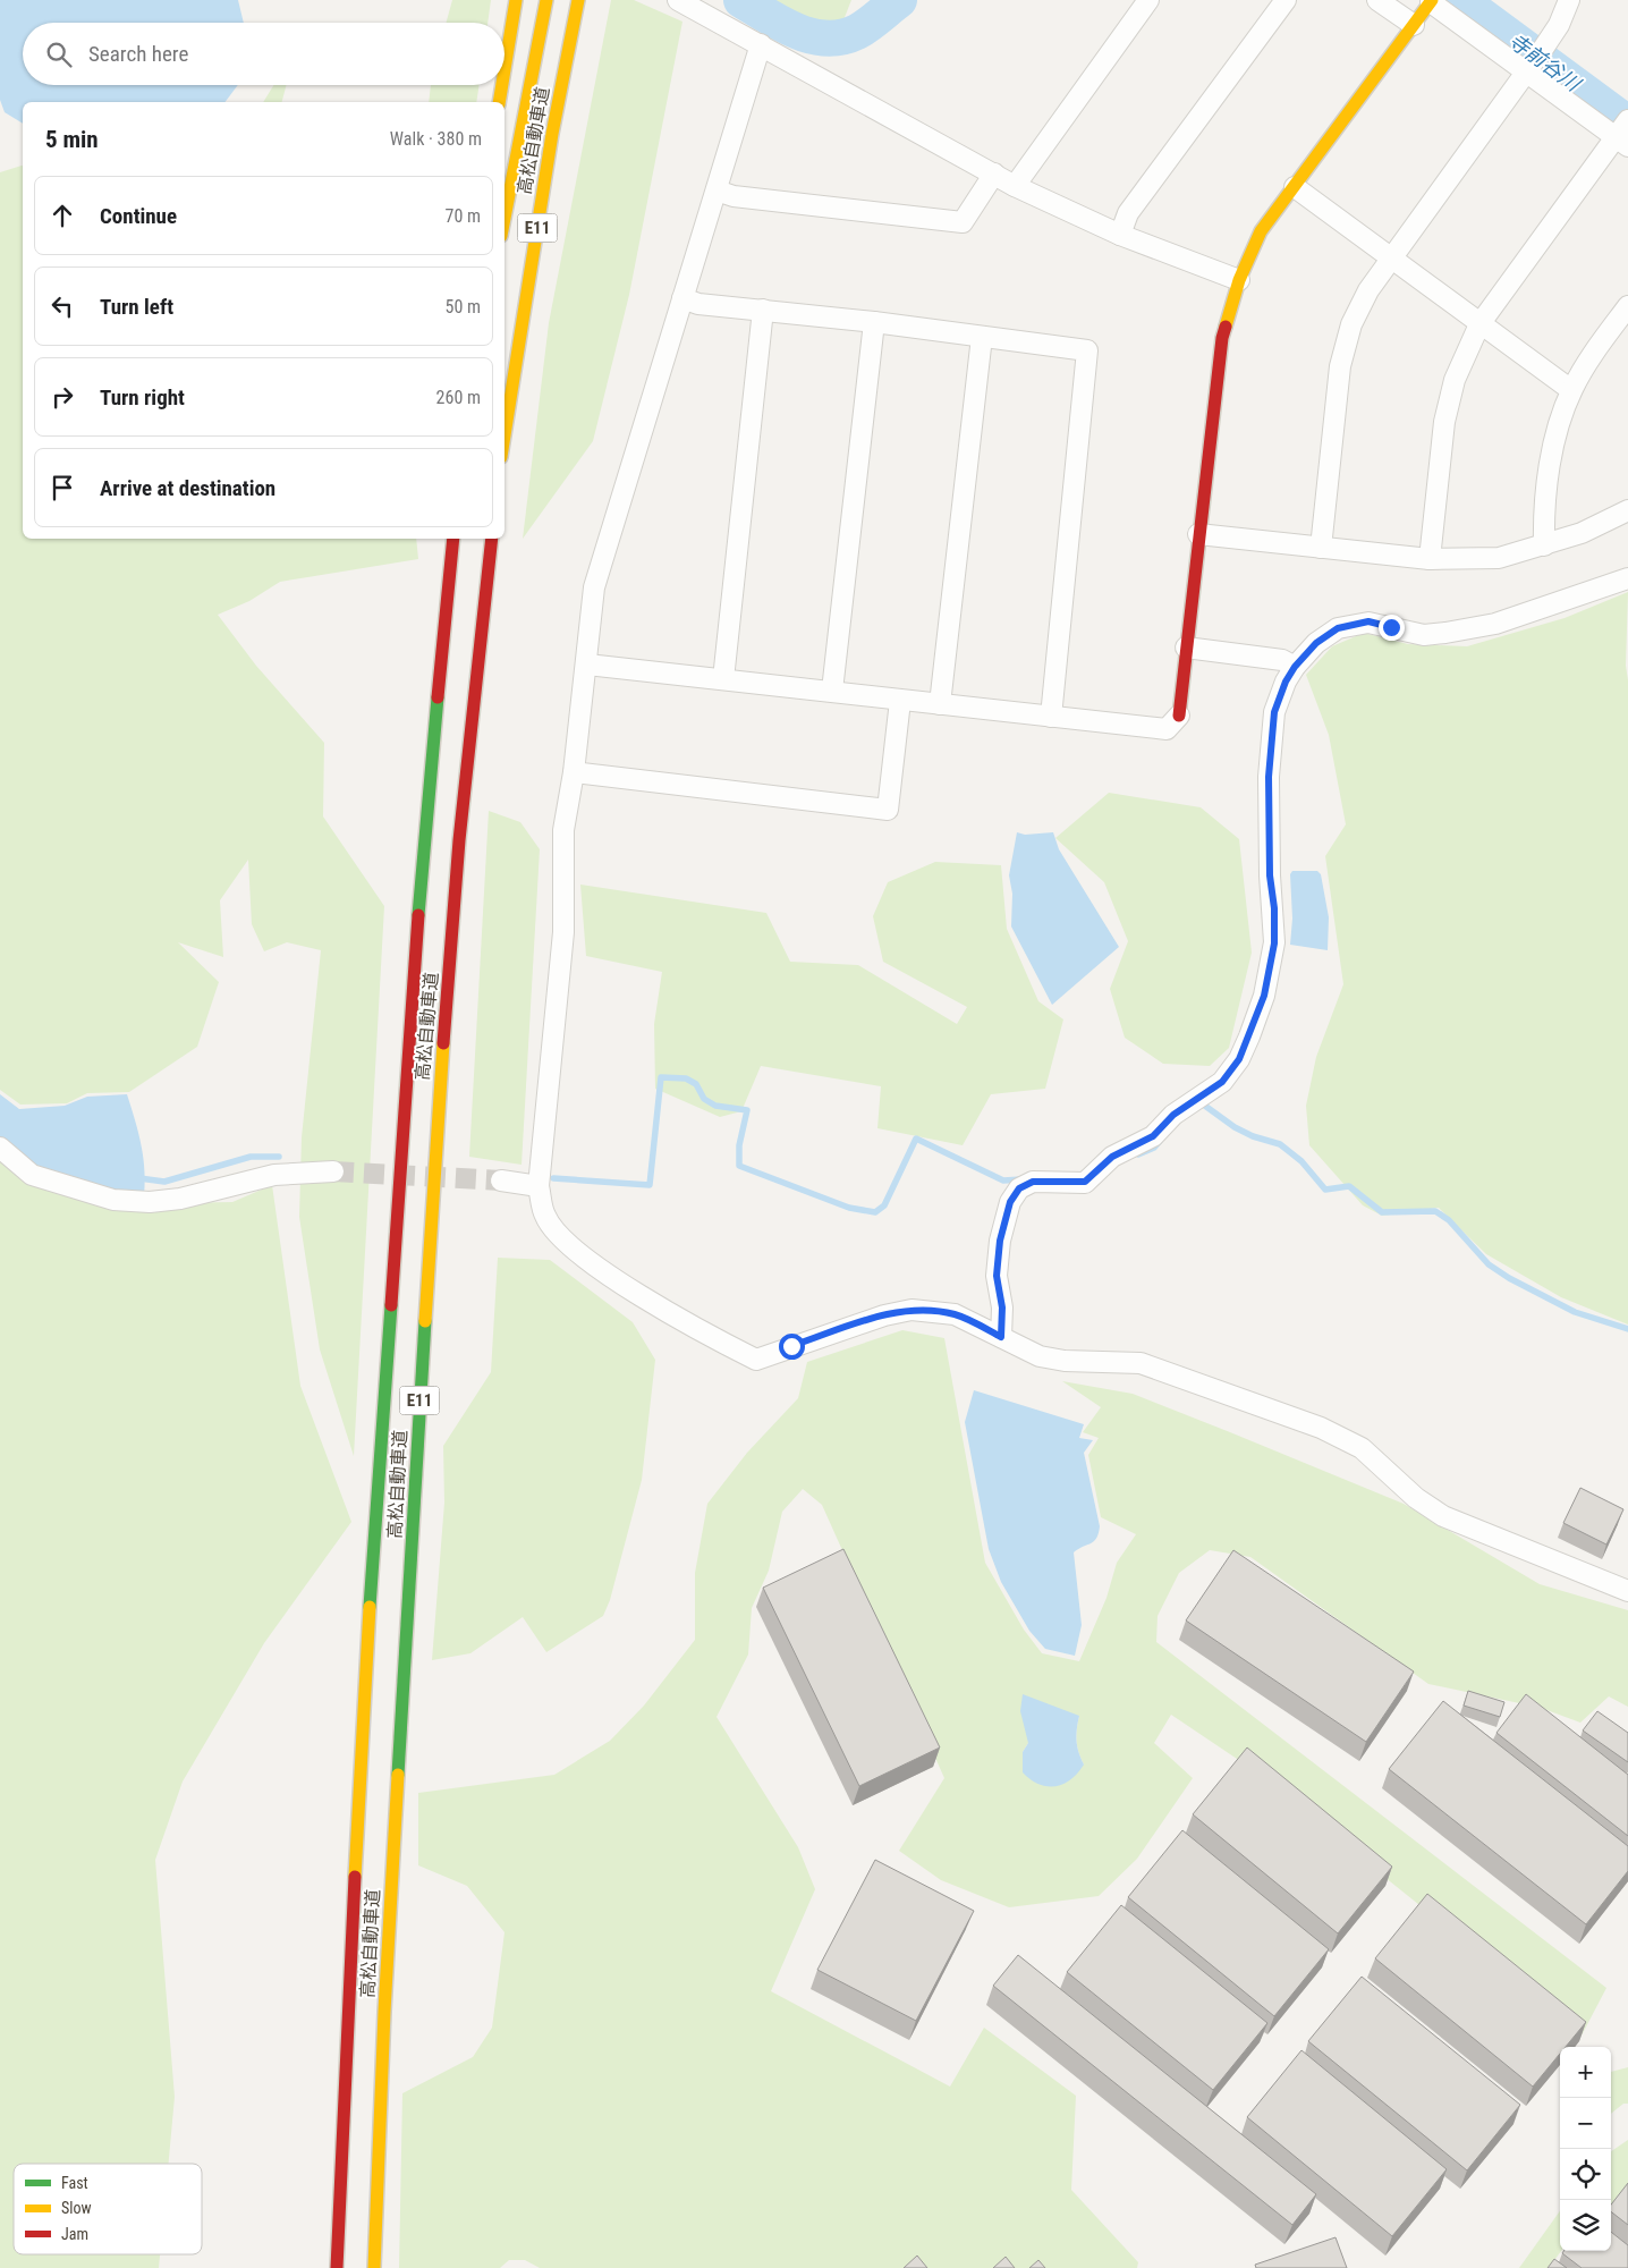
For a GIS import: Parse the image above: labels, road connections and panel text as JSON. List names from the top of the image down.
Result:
{
  "streets": {
    "main road": ["高松自動車道", "E11"]
  },
  "water": ["寺前谷川"],
  "legend": ["Fast", "Slow", "Jam"],
  "page": {
    "search": "Search here",
    "heading": ["5 min", "Walk · 380 m"],
    "list": [
      ["Continue", "70 m"],
      ["Turn left", "50 m"],
      ["Turn right", "260 m"],
      "Arrive at destination"
    ],
    "map_buttons": ["+", "−"]
  }
}
